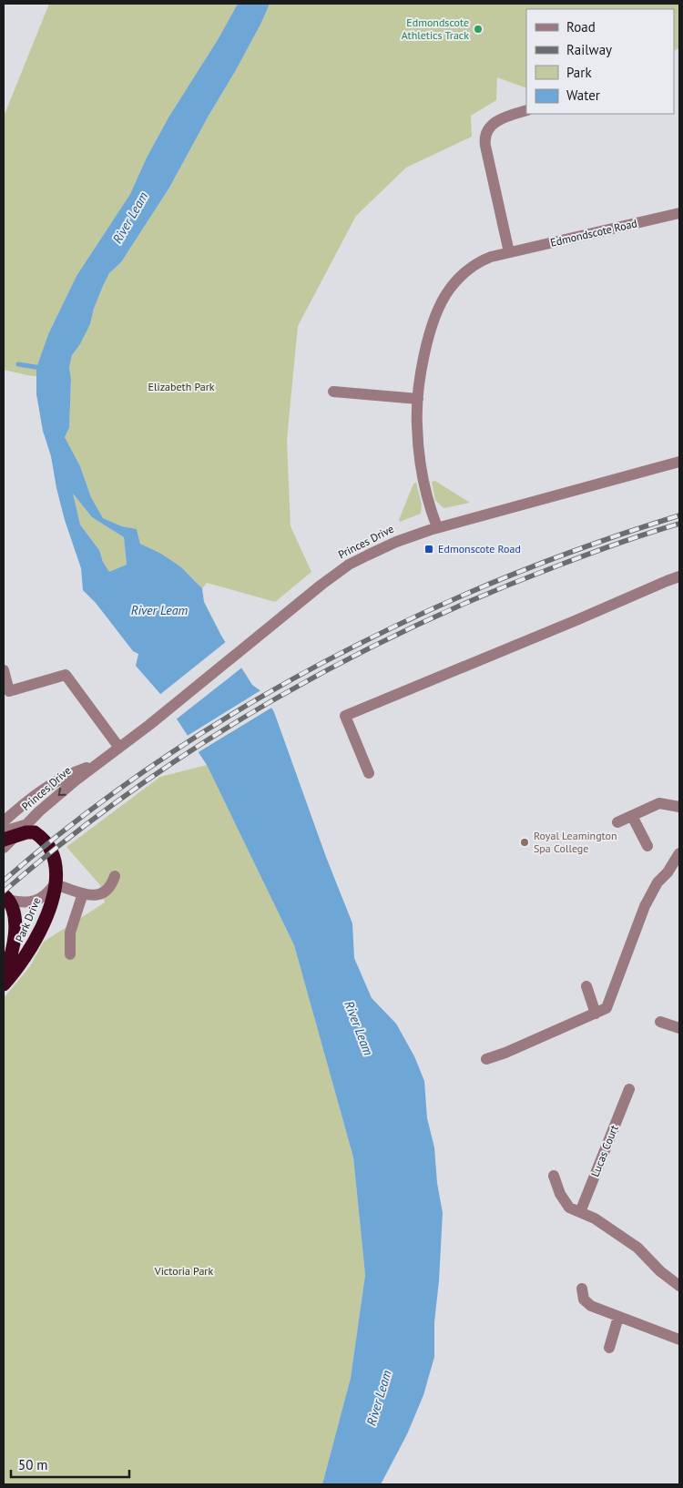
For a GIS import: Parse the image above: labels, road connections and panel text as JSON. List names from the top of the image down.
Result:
{
  "streets": {
    "highway": ["Princes Drive", "Park Drive"],
    "street": ["Edmondscote Road", "Lucas Court"]
  },
  "crossings": [
    ["Edmondscote Road", "Princes Drive"],
    ["Princes Drive", "Park Drive"]
  ],
  "water": ["River Leam"],
  "parks": ["Elizabeth Park", "Victoria Park"],
  "places": {
    "other": ["Edmondscote Athletics Track", "Royal Leamington Spa College"],
    "transit": ["Edmonscote Road"]
  },
  "legend": [
    "Road",
    "Railway",
    "Park",
    "Water"
  ],
  "scale_bar": "50 m"
}
